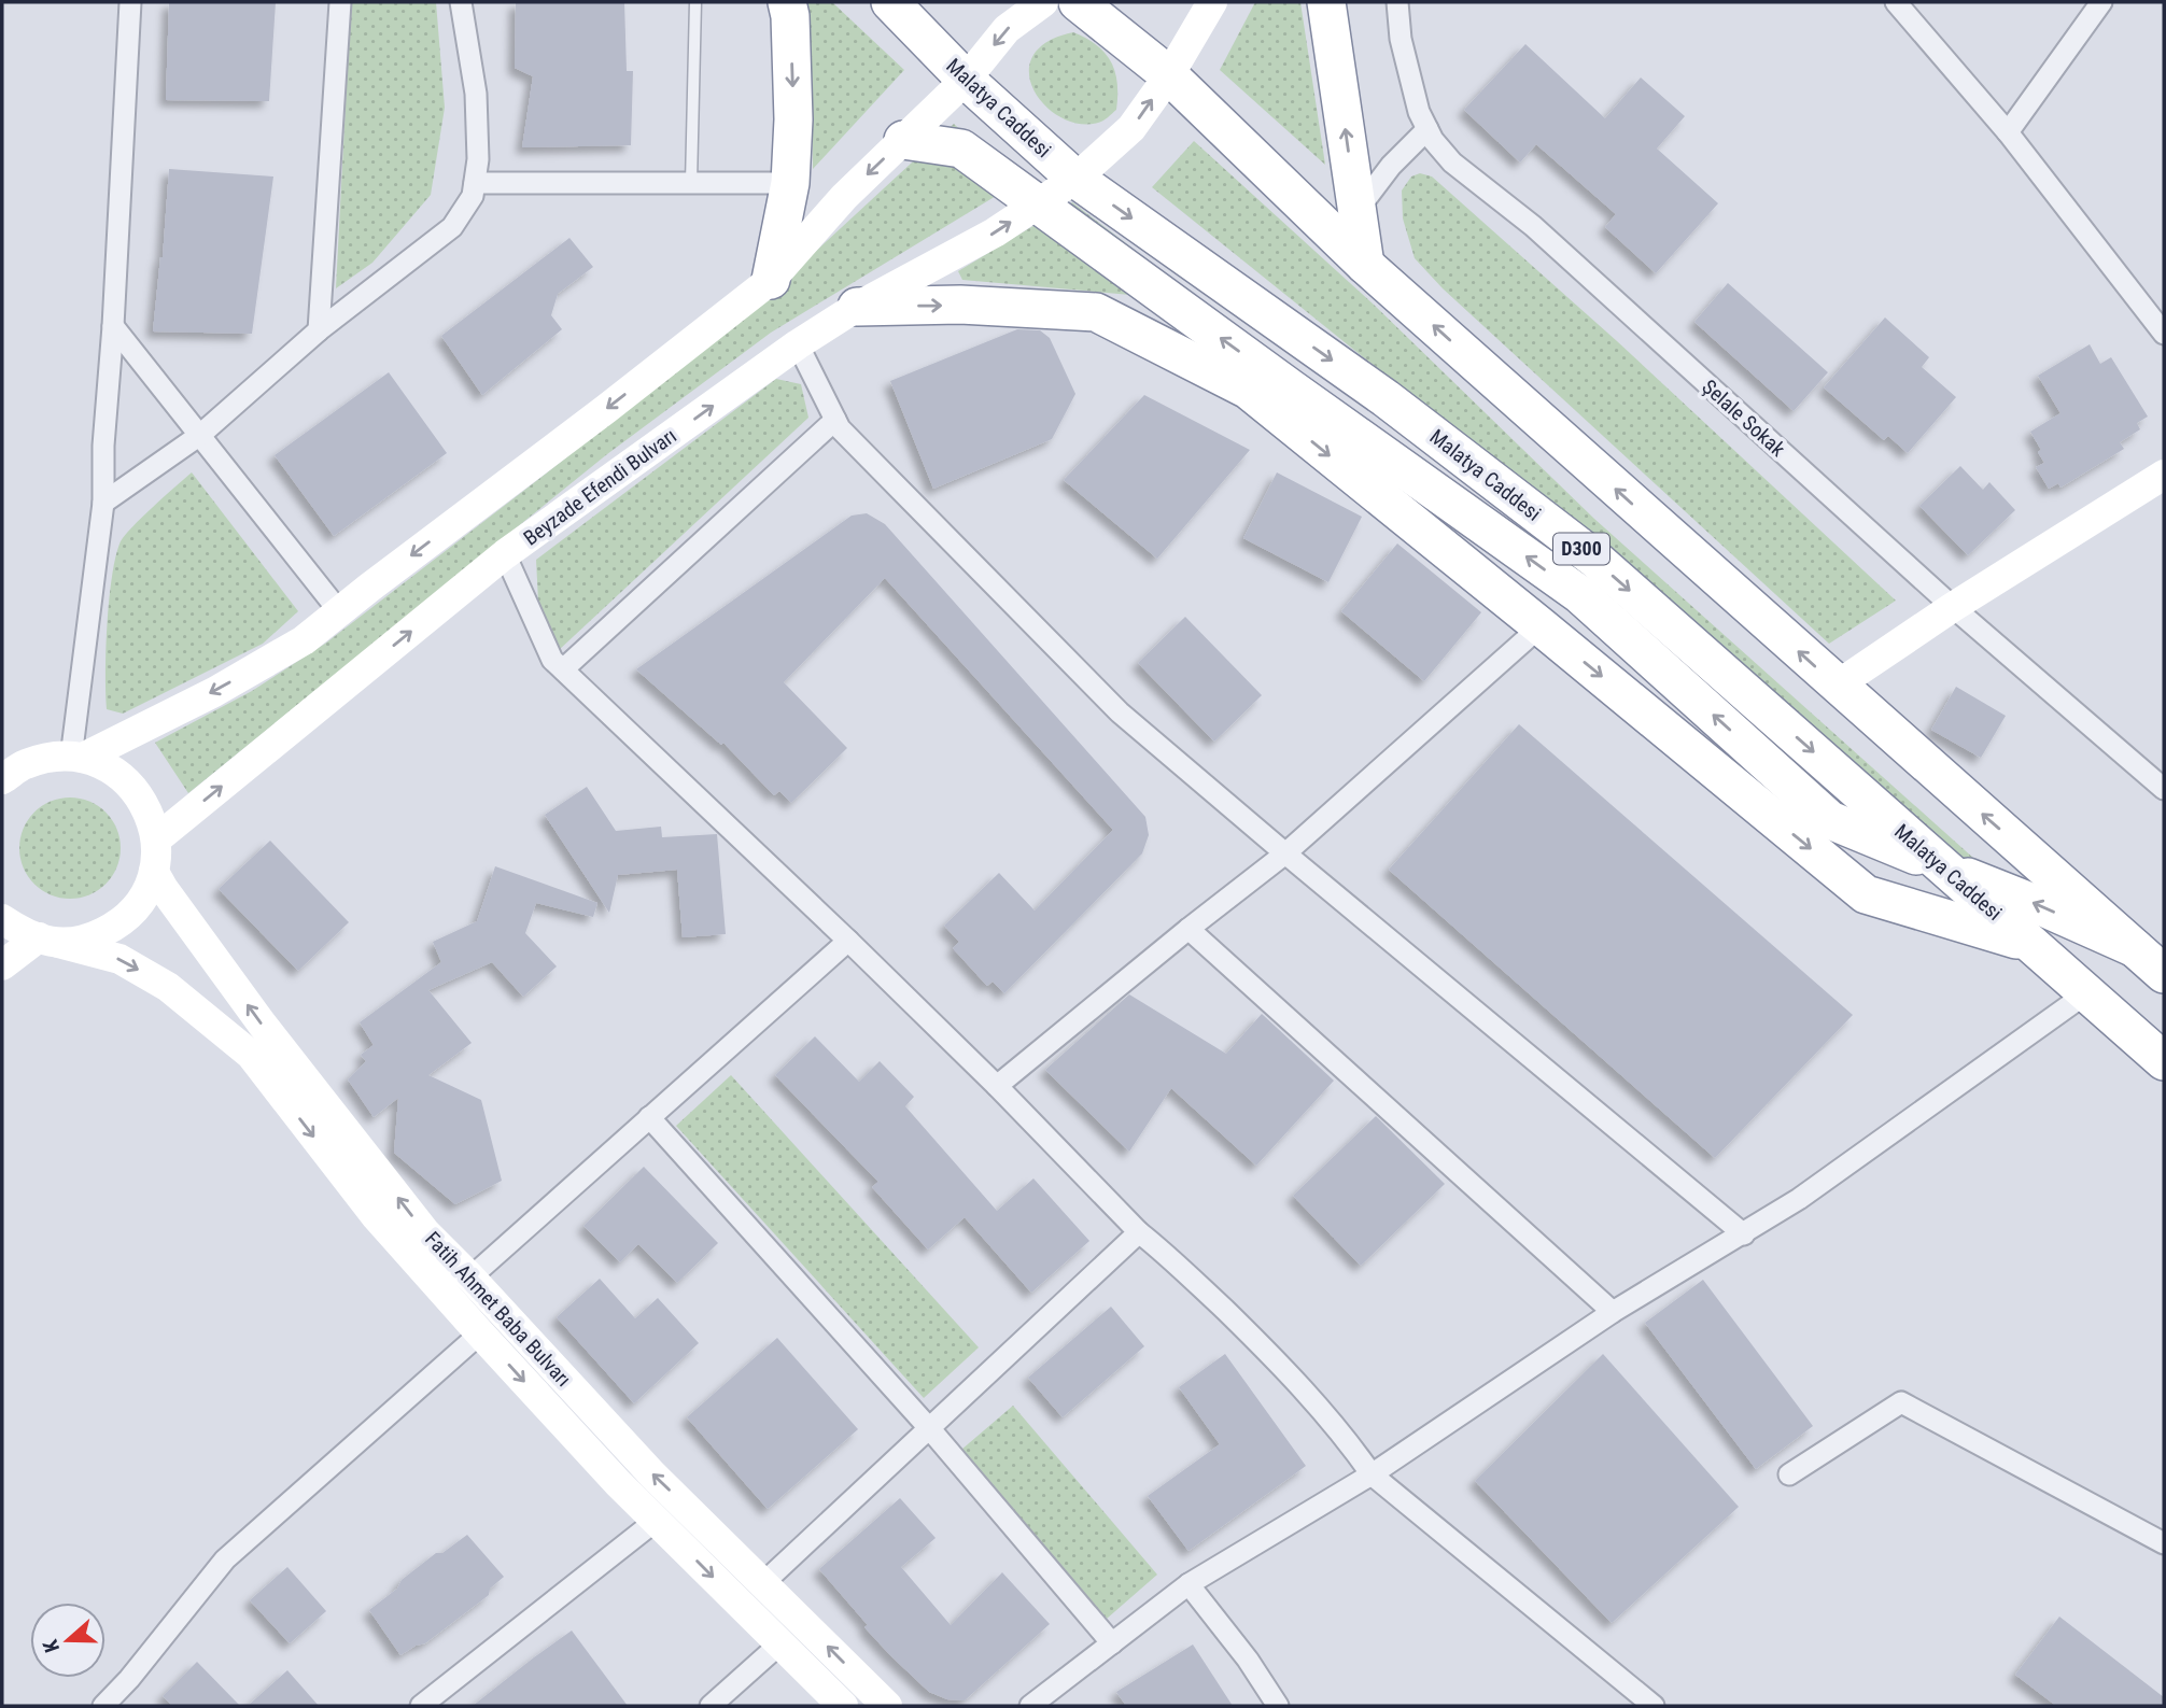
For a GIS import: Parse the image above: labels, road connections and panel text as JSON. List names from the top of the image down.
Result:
{
  "streets": {
    "highway": ["Malatya Caddesi", "D300"],
    "main road": ["Beyzade Efendi Bulvarı", "Fatih Ahmet Baba Bulvarı"],
    "street": ["Şelale Sokak"]
  },
  "crossings": [
    ["Malatya Caddesi", "Beyzade Efendi Bulvarı"]
  ],
  "north": "left"
}
